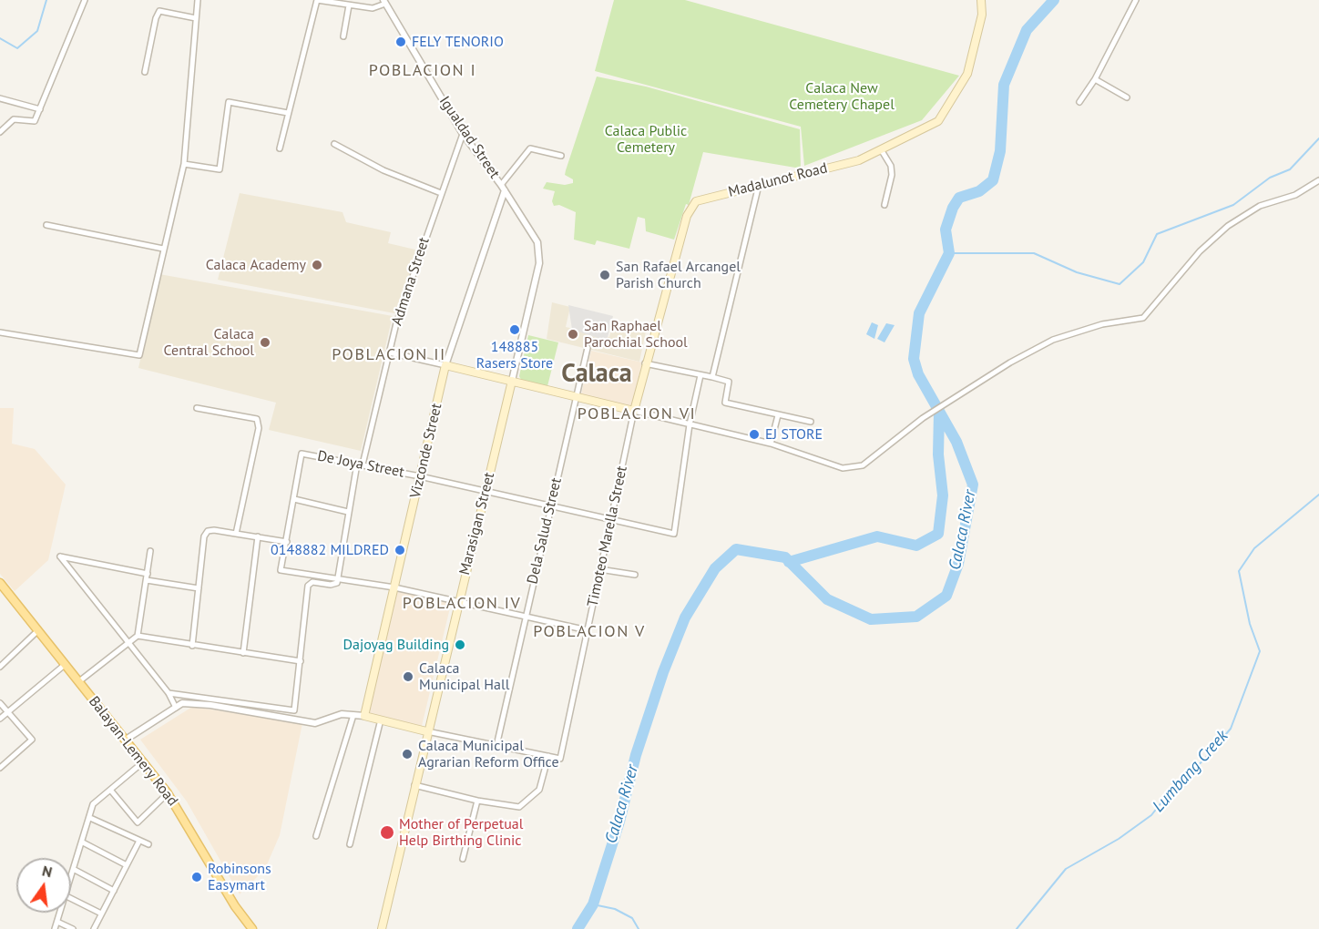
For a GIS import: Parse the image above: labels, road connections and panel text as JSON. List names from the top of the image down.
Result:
{
  "streets": {
    "main road": [
      "Madalunot Road",
      "Vizconde Street",
      "Marasigan Street",
      "Balayan-Lemery Road"
    ],
    "street": [
      "Igualdad Street",
      "Admana Street",
      "De Joya Street",
      "Dela Salud Street",
      "Timoteo Marella Street"
    ]
  },
  "crossings": [
    ["Igualdad Street", "Admana Street"],
    ["Igualdad Street", "Vizconde Street"],
    ["Igualdad Street", "Marasigan Street"],
    ["Madalunot Road", "Timoteo Marella Street"],
    ["Admana Street", "De Joya Street"],
    ["Vizconde Street", "De Joya Street"],
    ["Vizconde Street", "Marasigan Street"],
    ["De Joya Street", "Marasigan Street"],
    ["De Joya Street", "Dela Salud Street"],
    ["De Joya Street", "Timoteo Marella Street"]
  ],
  "districts": [
    "POBLACION I",
    "POBLACION II",
    "Calaca",
    "POBLACION VI",
    "POBLACION IV",
    "POBLACION V"
  ],
  "water": ["Calaca River", "Lumbang Creek"],
  "parks": ["Calaca New Cemetery Chapel", "Calaca Public Cemetery"],
  "places": [
    "FELY TENORIO",
    "Calaca Academy",
    "San Rafael Arcangel Parish Church",
    "148885 Rasers Store",
    "San Raphael Parochial School",
    "Calaca Central School",
    "EJ STORE",
    "0148882 MILDRED",
    "Dajoyag Building",
    "Calaca Municipal Hall",
    "Calaca Municipal Agrarian Reform Office",
    "Mother of Perpetual Help Birthing Clinic",
    "Robinsons Easymart"
  ],
  "north": "top"
}
